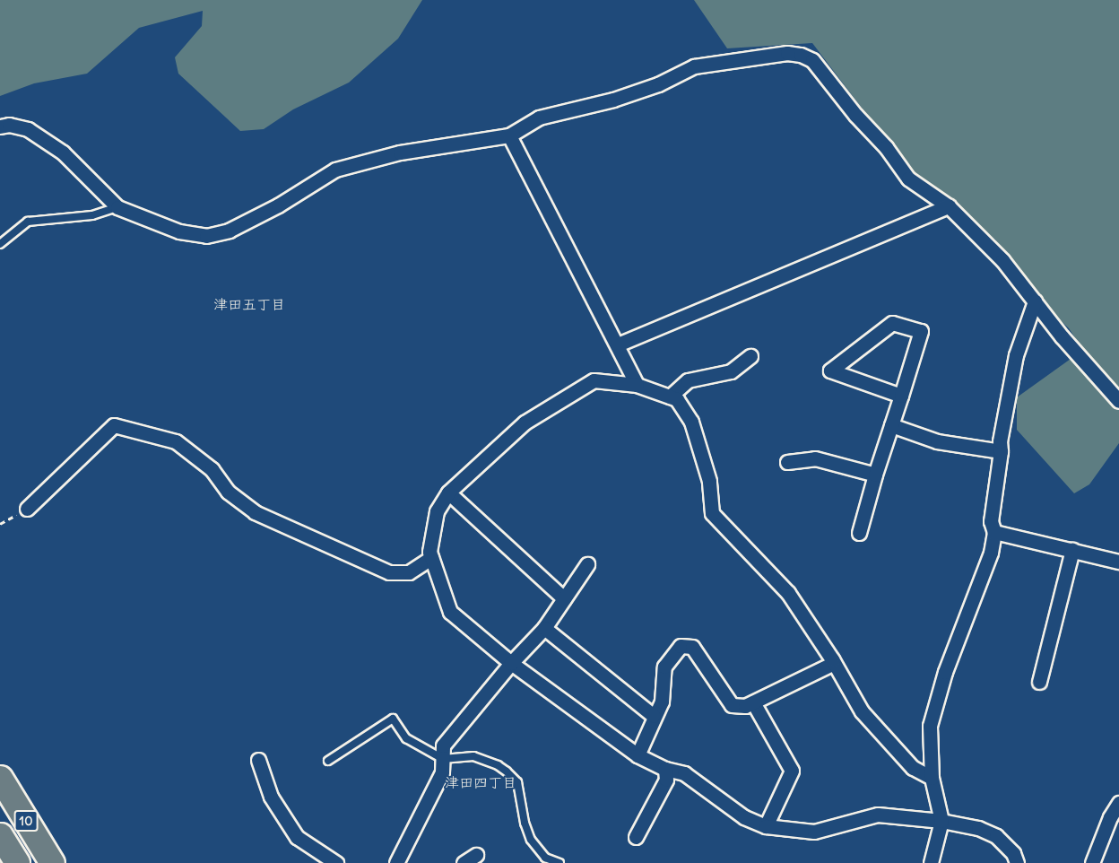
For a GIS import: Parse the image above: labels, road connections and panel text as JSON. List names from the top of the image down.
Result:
{
  "streets": {
    "highway": ["10"]
  },
  "districts": ["津田五丁目", "津田四丁目"]
}
